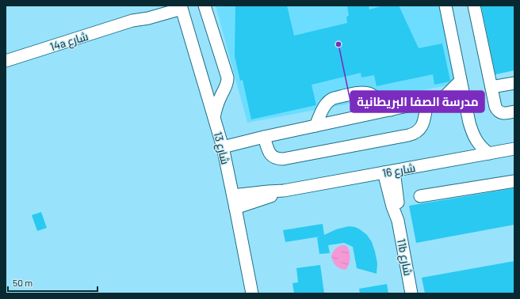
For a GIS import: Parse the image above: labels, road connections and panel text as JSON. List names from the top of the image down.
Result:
{
  "streets": {
    "street": [
      "14a شارع",
      "شارع 13",
      "شارع 16",
      "11b شارع"
    ]
  },
  "crossings": [
    ["14a شارع", "شارع 13"],
    ["شارع 13", "شارع 16"],
    ["شارع 16", "11b شارع"]
  ],
  "places": ["مدرسة الصفا البريطانية"],
  "scale_bar": "50 m"
}
